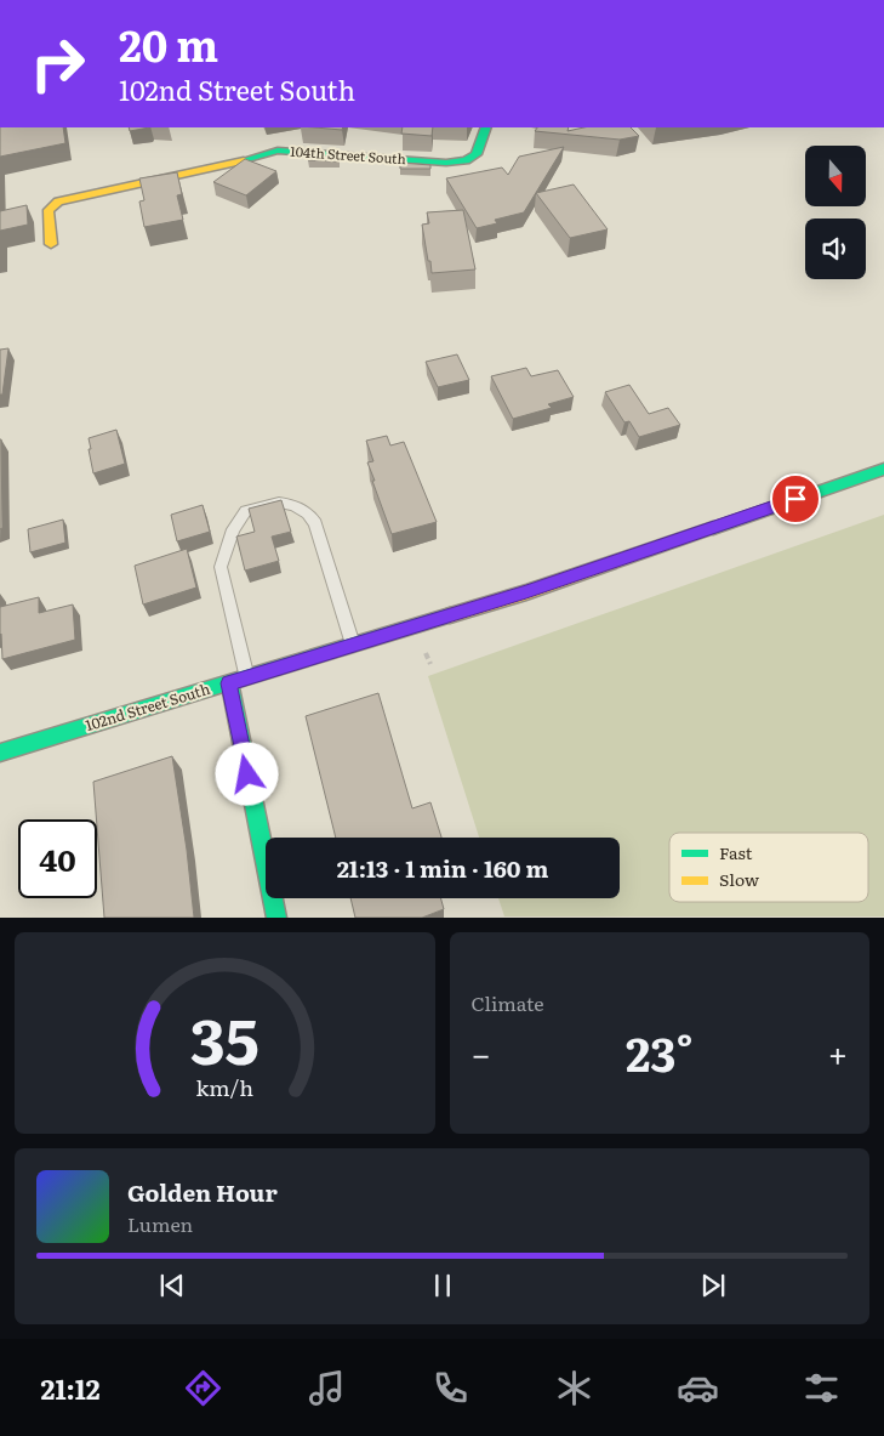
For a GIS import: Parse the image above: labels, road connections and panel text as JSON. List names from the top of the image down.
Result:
{
  "streets": {
    "street": ["104th Street South", "102nd Street South"]
  },
  "legend": ["Fast", "Slow"],
  "north": "bottom",
  "page": {
    "turn": ["20 m", "102nd Street South"],
    "limit": "40",
    "trip": "21:13 · 1 min · 160 m",
    "tile": "Climate",
    "heat": ["−", "23°", "+"],
    "song": ["Golden Hour", "Lumen"],
    "tabs": "21:12",
    "gauge": ["35", "km/h"]
  }
}
